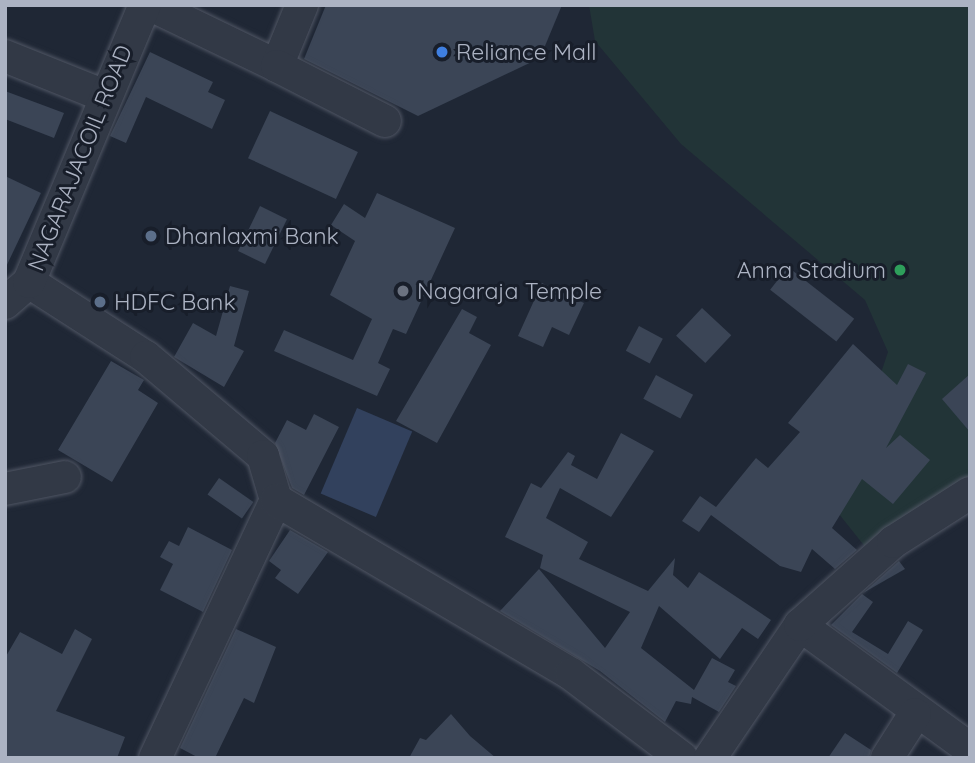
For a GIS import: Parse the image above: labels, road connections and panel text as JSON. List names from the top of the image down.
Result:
{
  "streets": {
    "street": ["NAGARAJACOIL ROAD"]
  },
  "places": [
    "Reliance Mall",
    "Dhanlaxmi Bank",
    "Anna Stadium",
    "Nagaraja Temple",
    "HDFC Bank"
  ]
}
